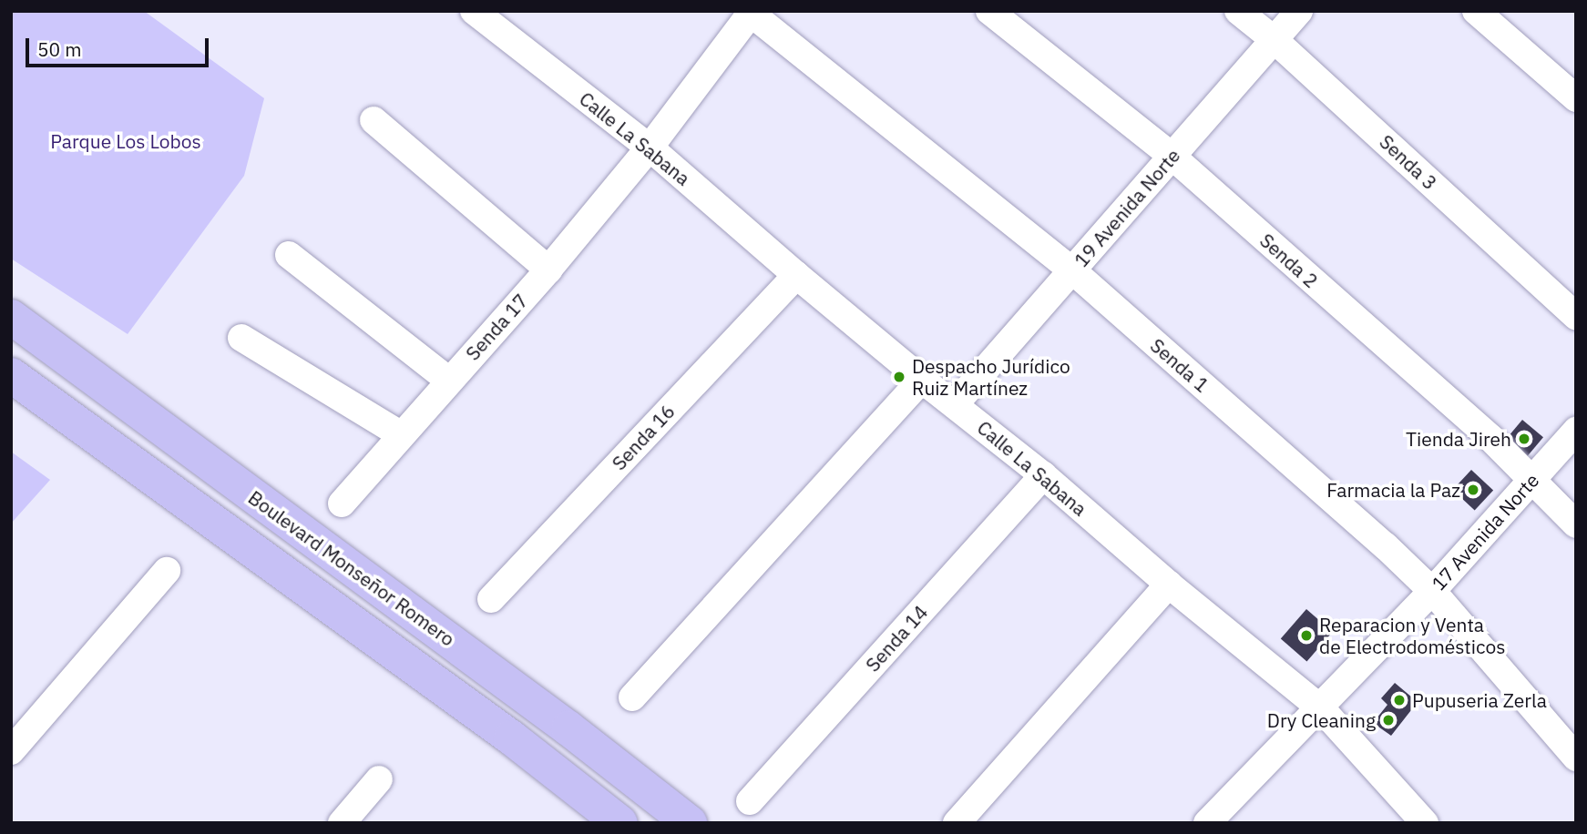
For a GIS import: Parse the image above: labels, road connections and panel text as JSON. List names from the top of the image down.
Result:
{
  "streets": {
    "highway": ["Boulevard Monseñor Romero"],
    "street": [
      "Calle La Sabana",
      "Senda 3",
      "19 Avenida Norte",
      "Senda 2",
      "Senda 17",
      "Senda 1",
      "Senda 16",
      "17 Avenida Norte",
      "Senda 14"
    ]
  },
  "crossings": [
    ["Calle La Sabana", "19 Avenida Norte"],
    ["Calle La Sabana", "Senda 17"],
    ["Calle La Sabana", "Senda 16"],
    ["Calle La Sabana", "17 Avenida Norte"],
    ["Calle La Sabana", "Senda 14"],
    ["Senda 3", "19 Avenida Norte"],
    ["19 Avenida Norte", "Senda 2"],
    ["19 Avenida Norte", "Senda 1"],
    ["Senda 2", "17 Avenida Norte"],
    ["Senda 17", "Senda 1"],
    ["Senda 1", "17 Avenida Norte"]
  ],
  "parks": ["Parque Los Lobos"],
  "places": [
    "Despacho Jurídico Ruiz Martínez",
    "Tienda Jireh",
    "Farmacia la Paz",
    "Reparacion y Venta de Electrodomésticos",
    "Pupuseria Zerla",
    "Dry Cleaning"
  ],
  "scale_bar": "50 m"
}
